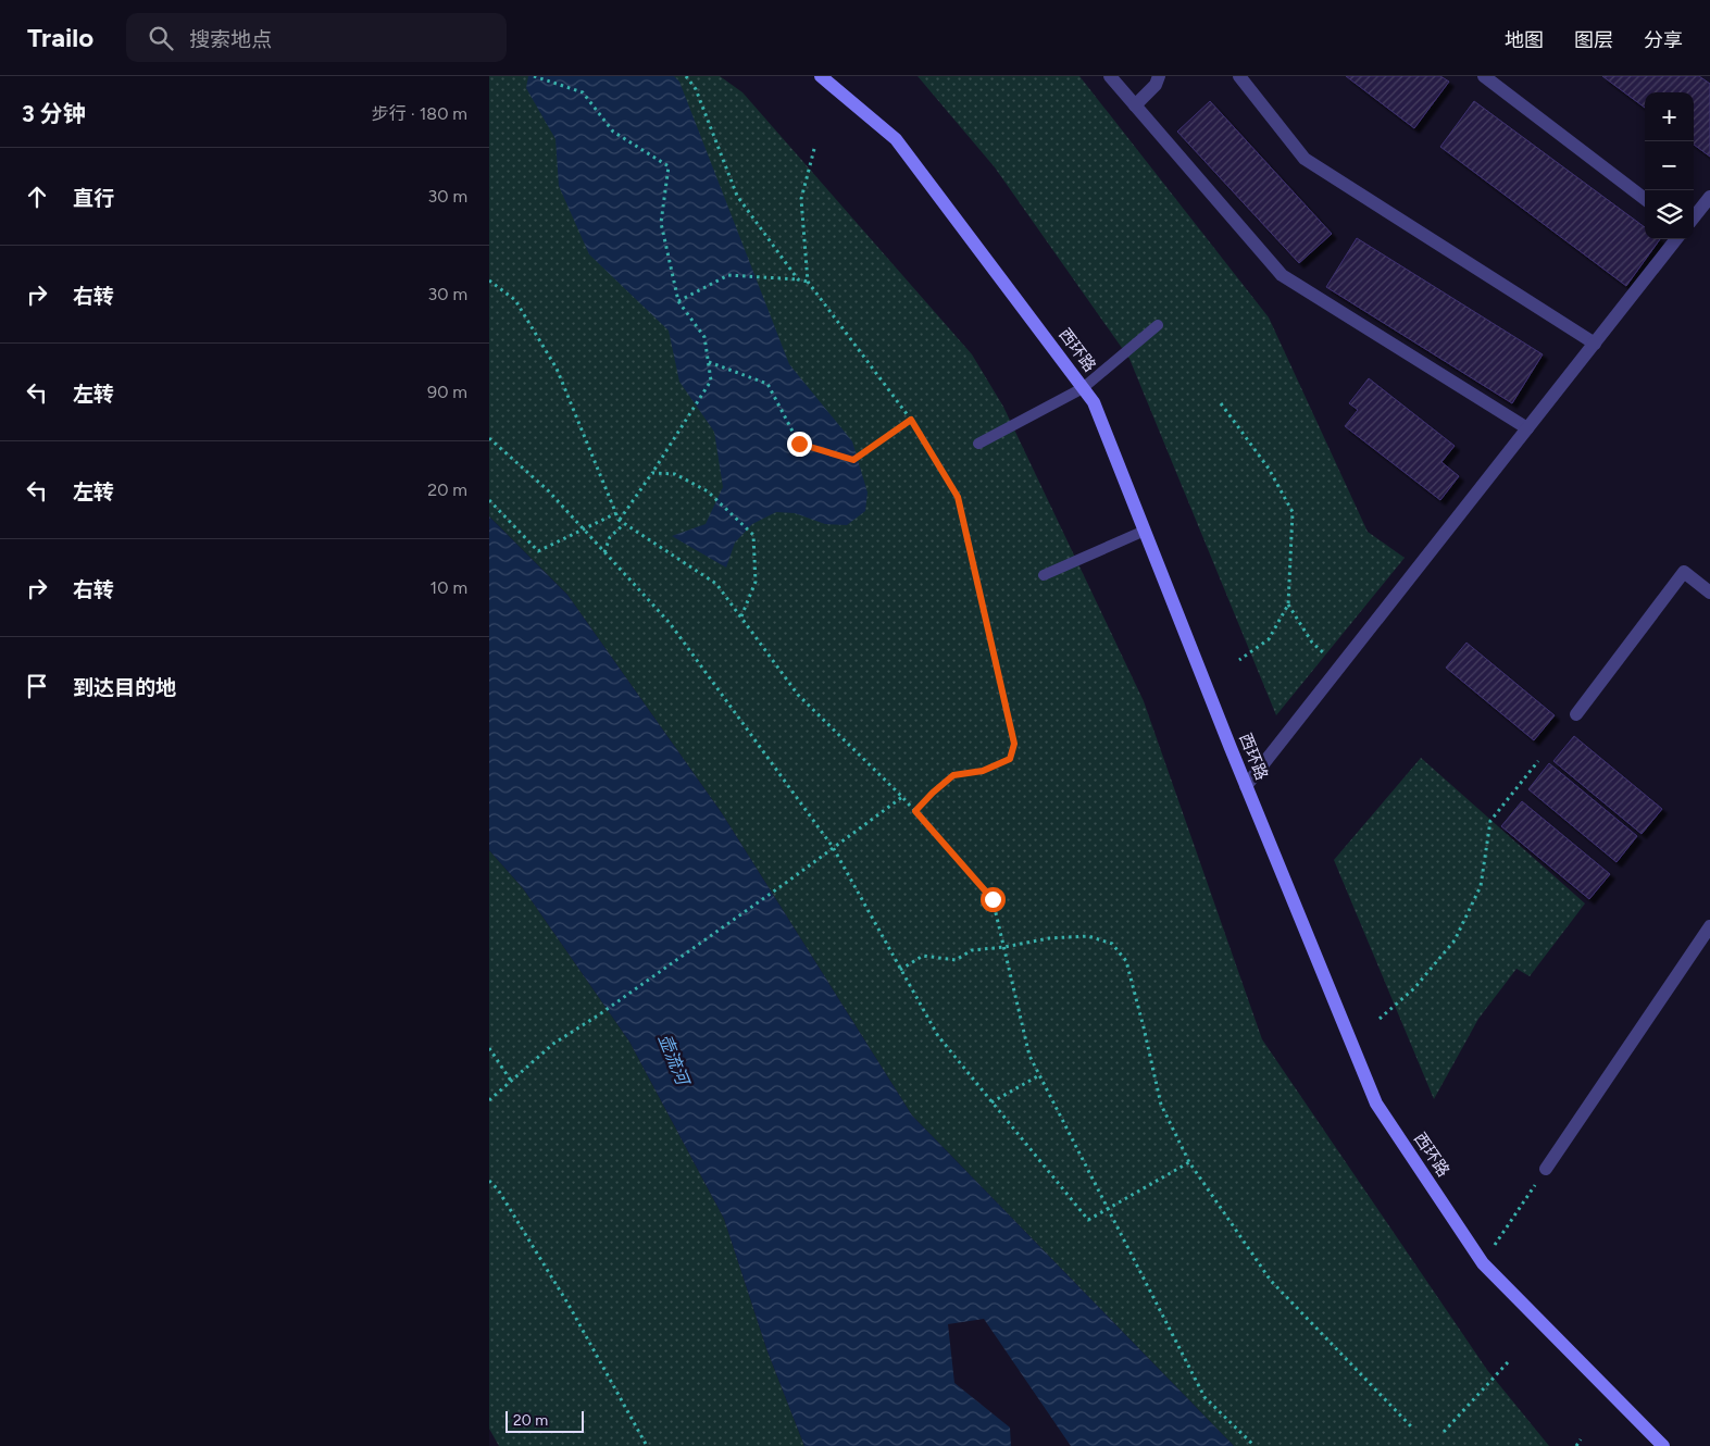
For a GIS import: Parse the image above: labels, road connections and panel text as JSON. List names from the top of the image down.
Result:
{
  "streets": {
    "main road": ["西环路"]
  },
  "water": ["壶流河"],
  "scale_bar": "20 m",
  "page": {
    "header": "Trailo",
    "search": "搜索地点",
    "nav": ["地图", "图层", "分享"],
    "heading": ["3 分钟", "步行 · 180 m"],
    "map_buttons": ["+", "−"],
    "list": [
      ["直行", "30 m"],
      ["右转", "30 m"],
      ["左转", "90 m"],
      ["左转", "20 m"],
      ["右转", "10 m"],
      "到达目的地"
    ],
    "scale": "20 m"
  }
}
